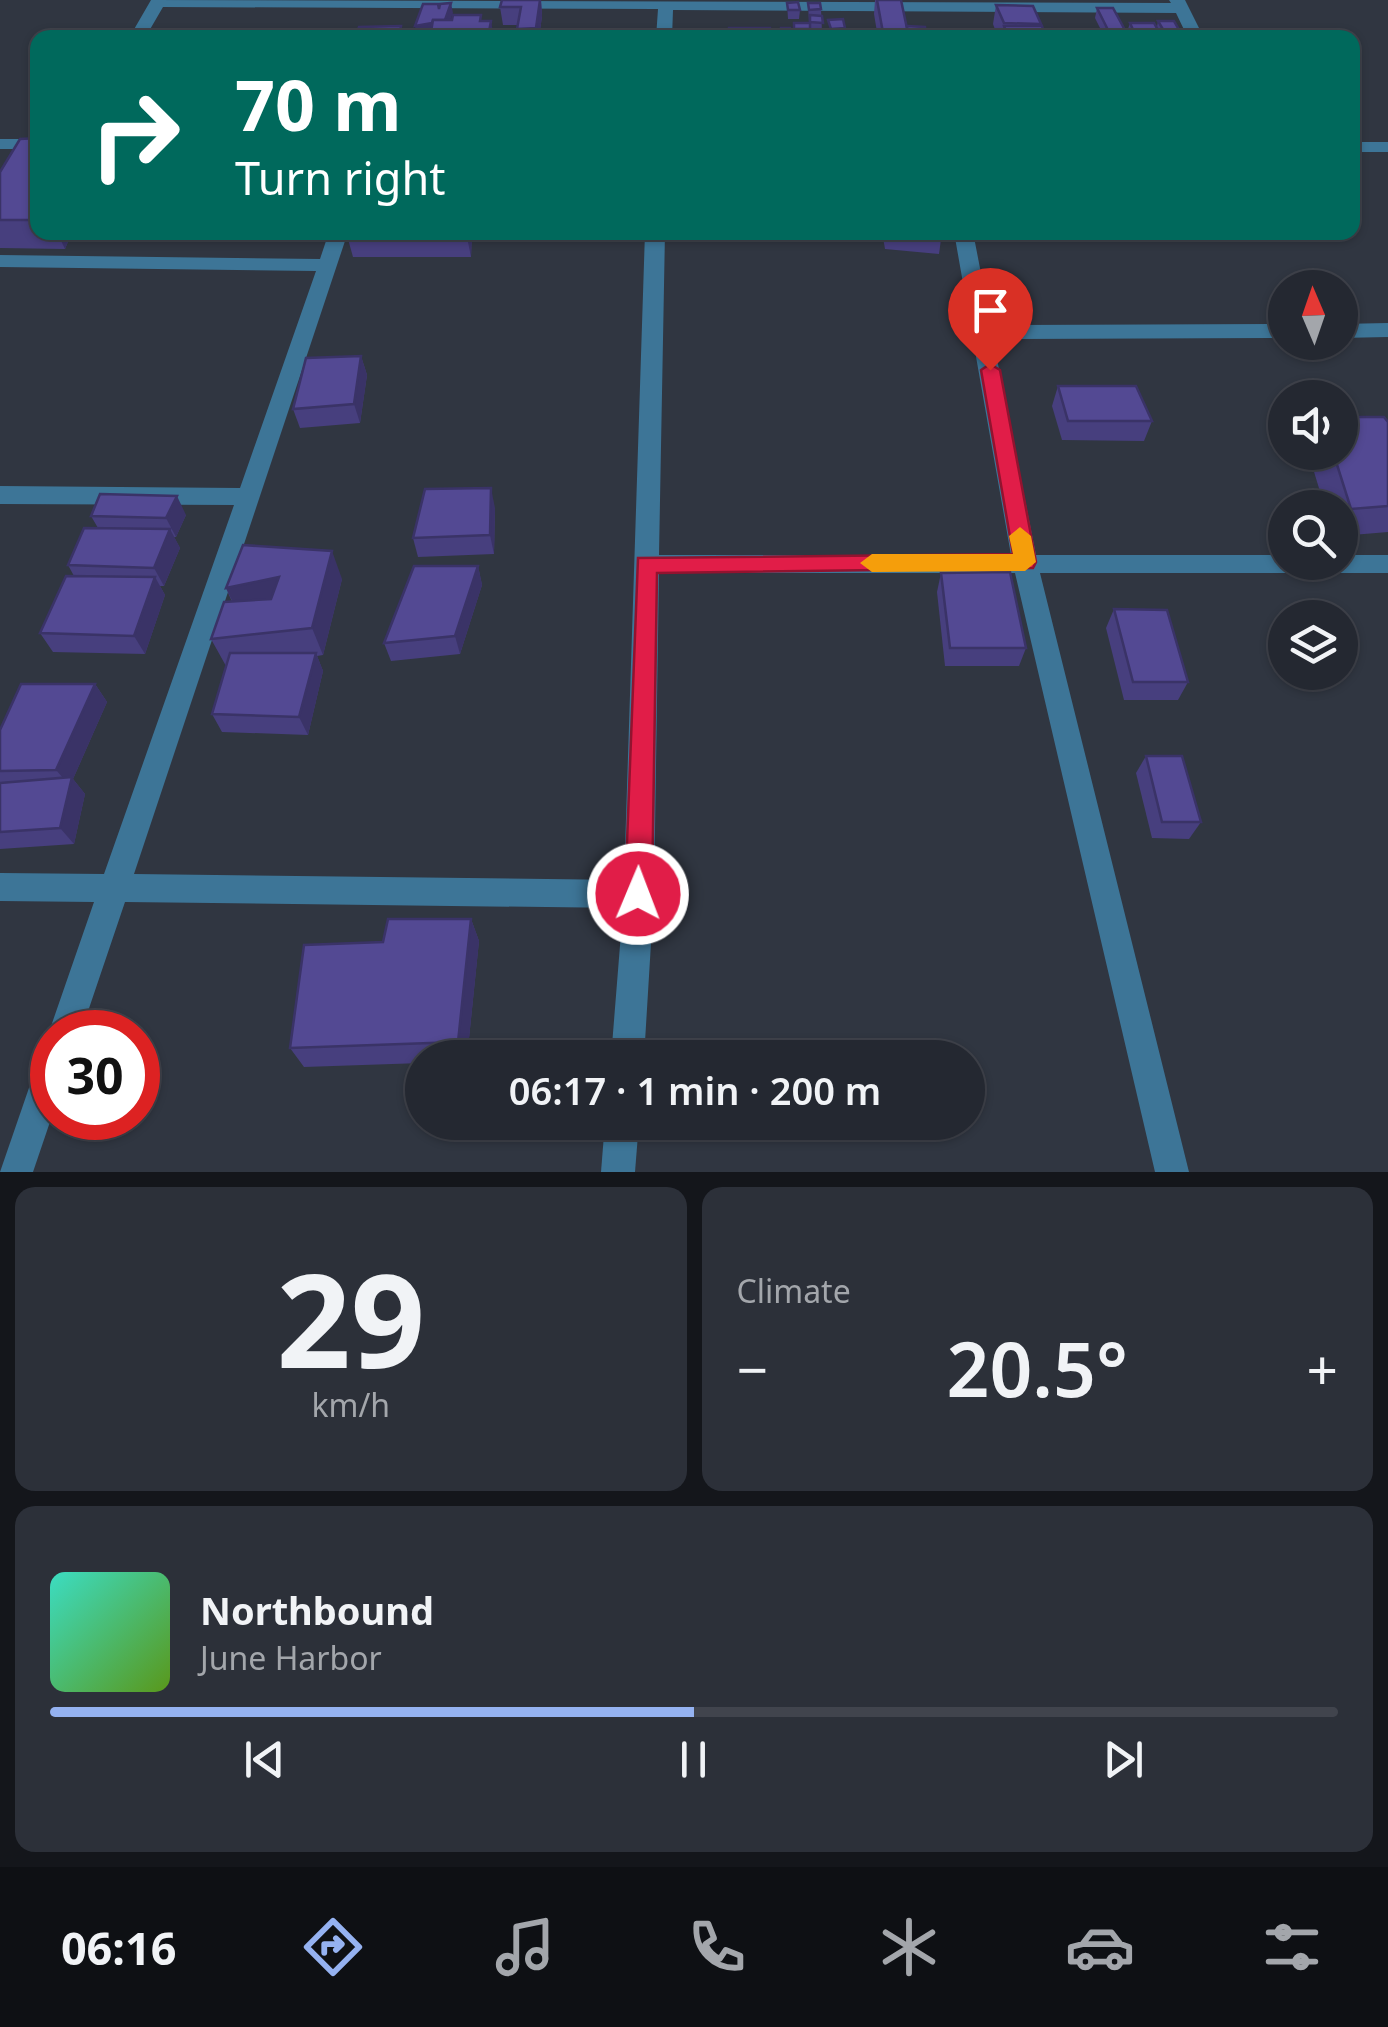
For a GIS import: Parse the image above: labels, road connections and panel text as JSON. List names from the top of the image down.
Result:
{
  "north": "top",
  "page": {
    "turn": ["70 m", "Turn right"],
    "limit": "30",
    "trip": "06:17 · 1 min · 200 m",
    "tile": [
      ["29", "km/h"],
      "Climate"
    ],
    "heat": ["−", "20.5°", "+"],
    "song": ["Northbound", "June Harbor"],
    "tabs": "06:16"
  }
}
